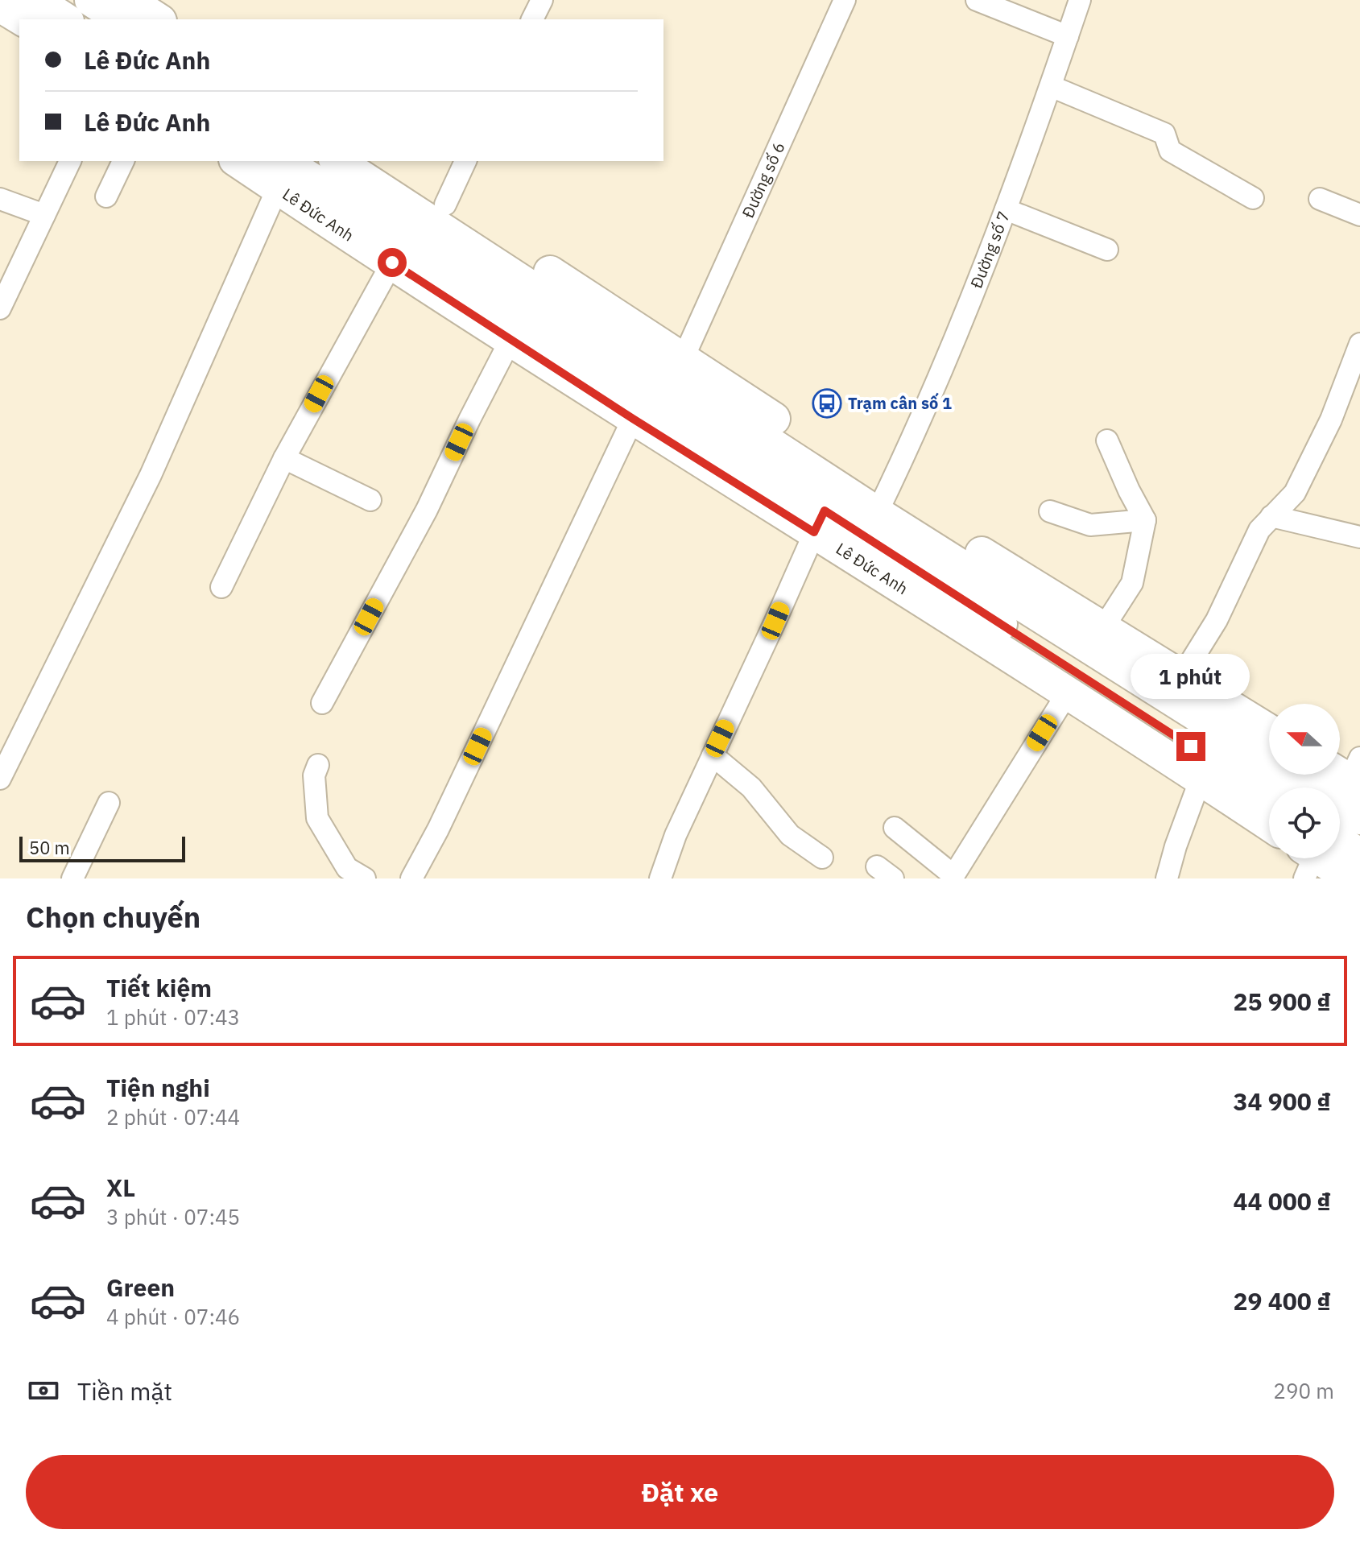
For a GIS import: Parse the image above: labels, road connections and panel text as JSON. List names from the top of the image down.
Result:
{
  "streets": {
    "highway": ["Lê Đức Anh"],
    "street": ["Đường số 6", "Đường số 7"]
  },
  "places": {
    "bus stop": ["Trạm cân số 1"]
  },
  "scale_bar": "50 m",
  "north": "left",
  "page": {
    "banner": ["Lê Đức Anh", "Lê Đức Anh"],
    "bubble": "1 phút",
    "scale": "50 m",
    "heading": "Chọn chuyến",
    "list": [
      {
        "name": "Tiết kiệm",
        "note": "1 phút · 07:43",
        "value": "25 900 ₫"
      },
      {
        "name": "Tiện nghi",
        "note": "2 phút · 07:44",
        "value": "34 900 ₫"
      },
      {
        "name": "XL",
        "note": "3 phút · 07:45",
        "value": "44 000 ₫"
      },
      {
        "name": "Green",
        "note": "4 phút · 07:46",
        "value": "29 400 ₫"
      }
    ],
    "pay": ["Tiền mặt", "290 m"],
    "buttons": "Đặt xe"
  }
}
